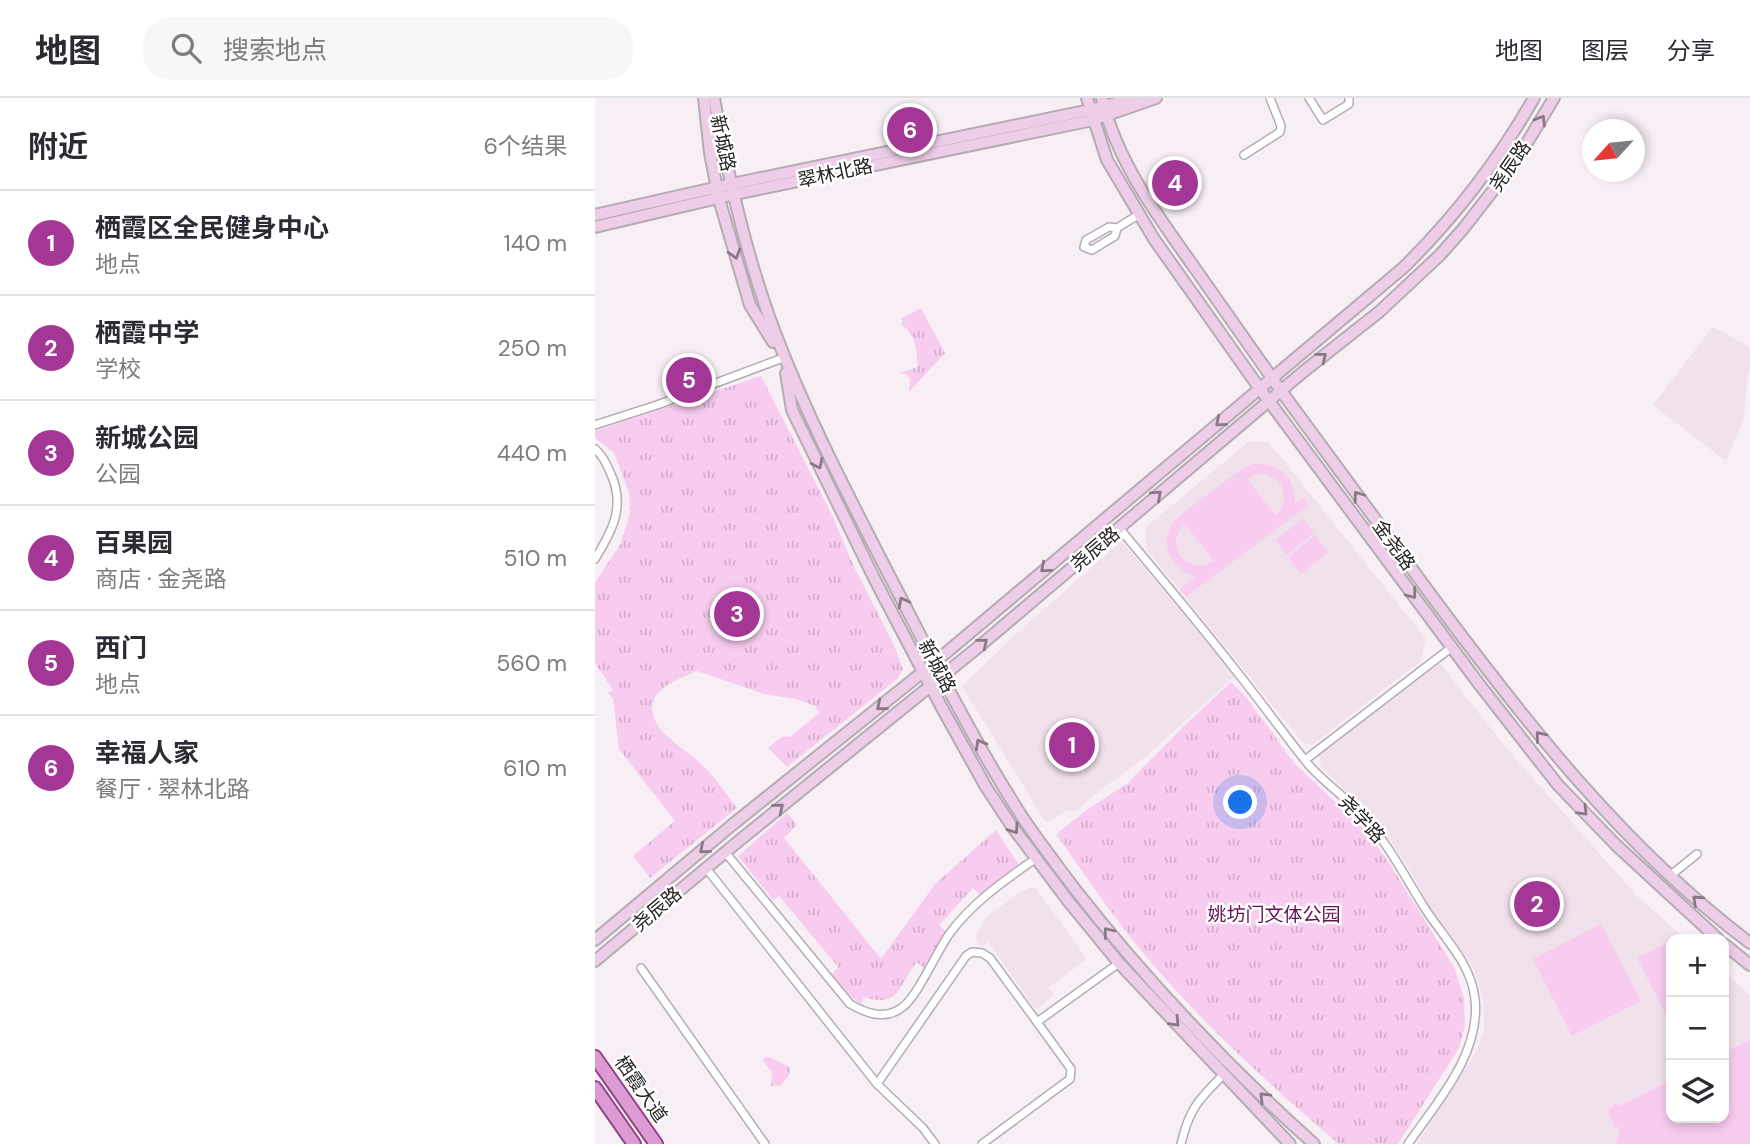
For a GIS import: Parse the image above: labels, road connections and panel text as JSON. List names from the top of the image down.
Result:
{
  "streets": {
    "main road": [
      "新城路",
      "尧辰路",
      "翠林北路",
      "金尧路",
      "栖霞大道"
    ],
    "street": ["尧学路"]
  },
  "crossings": [
    ["新城路", "尧辰路"],
    ["新城路", "翠林北路"],
    ["尧辰路", "金尧路"],
    ["尧辰路", "尧学路"],
    ["翠林北路", "金尧路"]
  ],
  "parks": ["姚坊门文体公园"],
  "north": "bottom left",
  "page": {
    "header": "地图",
    "search": "搜索地点",
    "nav": ["地图", "图层", "分享"],
    "heading": ["附近", "6个结果"],
    "pins": [
      "6",
      "4",
      "5",
      "3",
      "1",
      "2"
    ],
    "list": [
      {
        "mark": "1",
        "name": "栖霞区全民健身中心",
        "note": "地点",
        "value": "140 m"
      },
      {
        "mark": "2",
        "name": "栖霞中学",
        "note": "学校",
        "value": "250 m"
      },
      {
        "mark": "3",
        "name": "新城公园",
        "note": "公园",
        "value": "440 m"
      },
      {
        "mark": "4",
        "name": "百果园",
        "note": "商店 · 金尧路",
        "value": "510 m"
      },
      {
        "mark": "5",
        "name": "西门",
        "note": "地点",
        "value": "560 m"
      },
      {
        "mark": "6",
        "name": "幸福人家",
        "note": "餐厅 · 翠林北路",
        "value": "610 m"
      }
    ],
    "map_buttons": ["+", "−"]
  }
}
